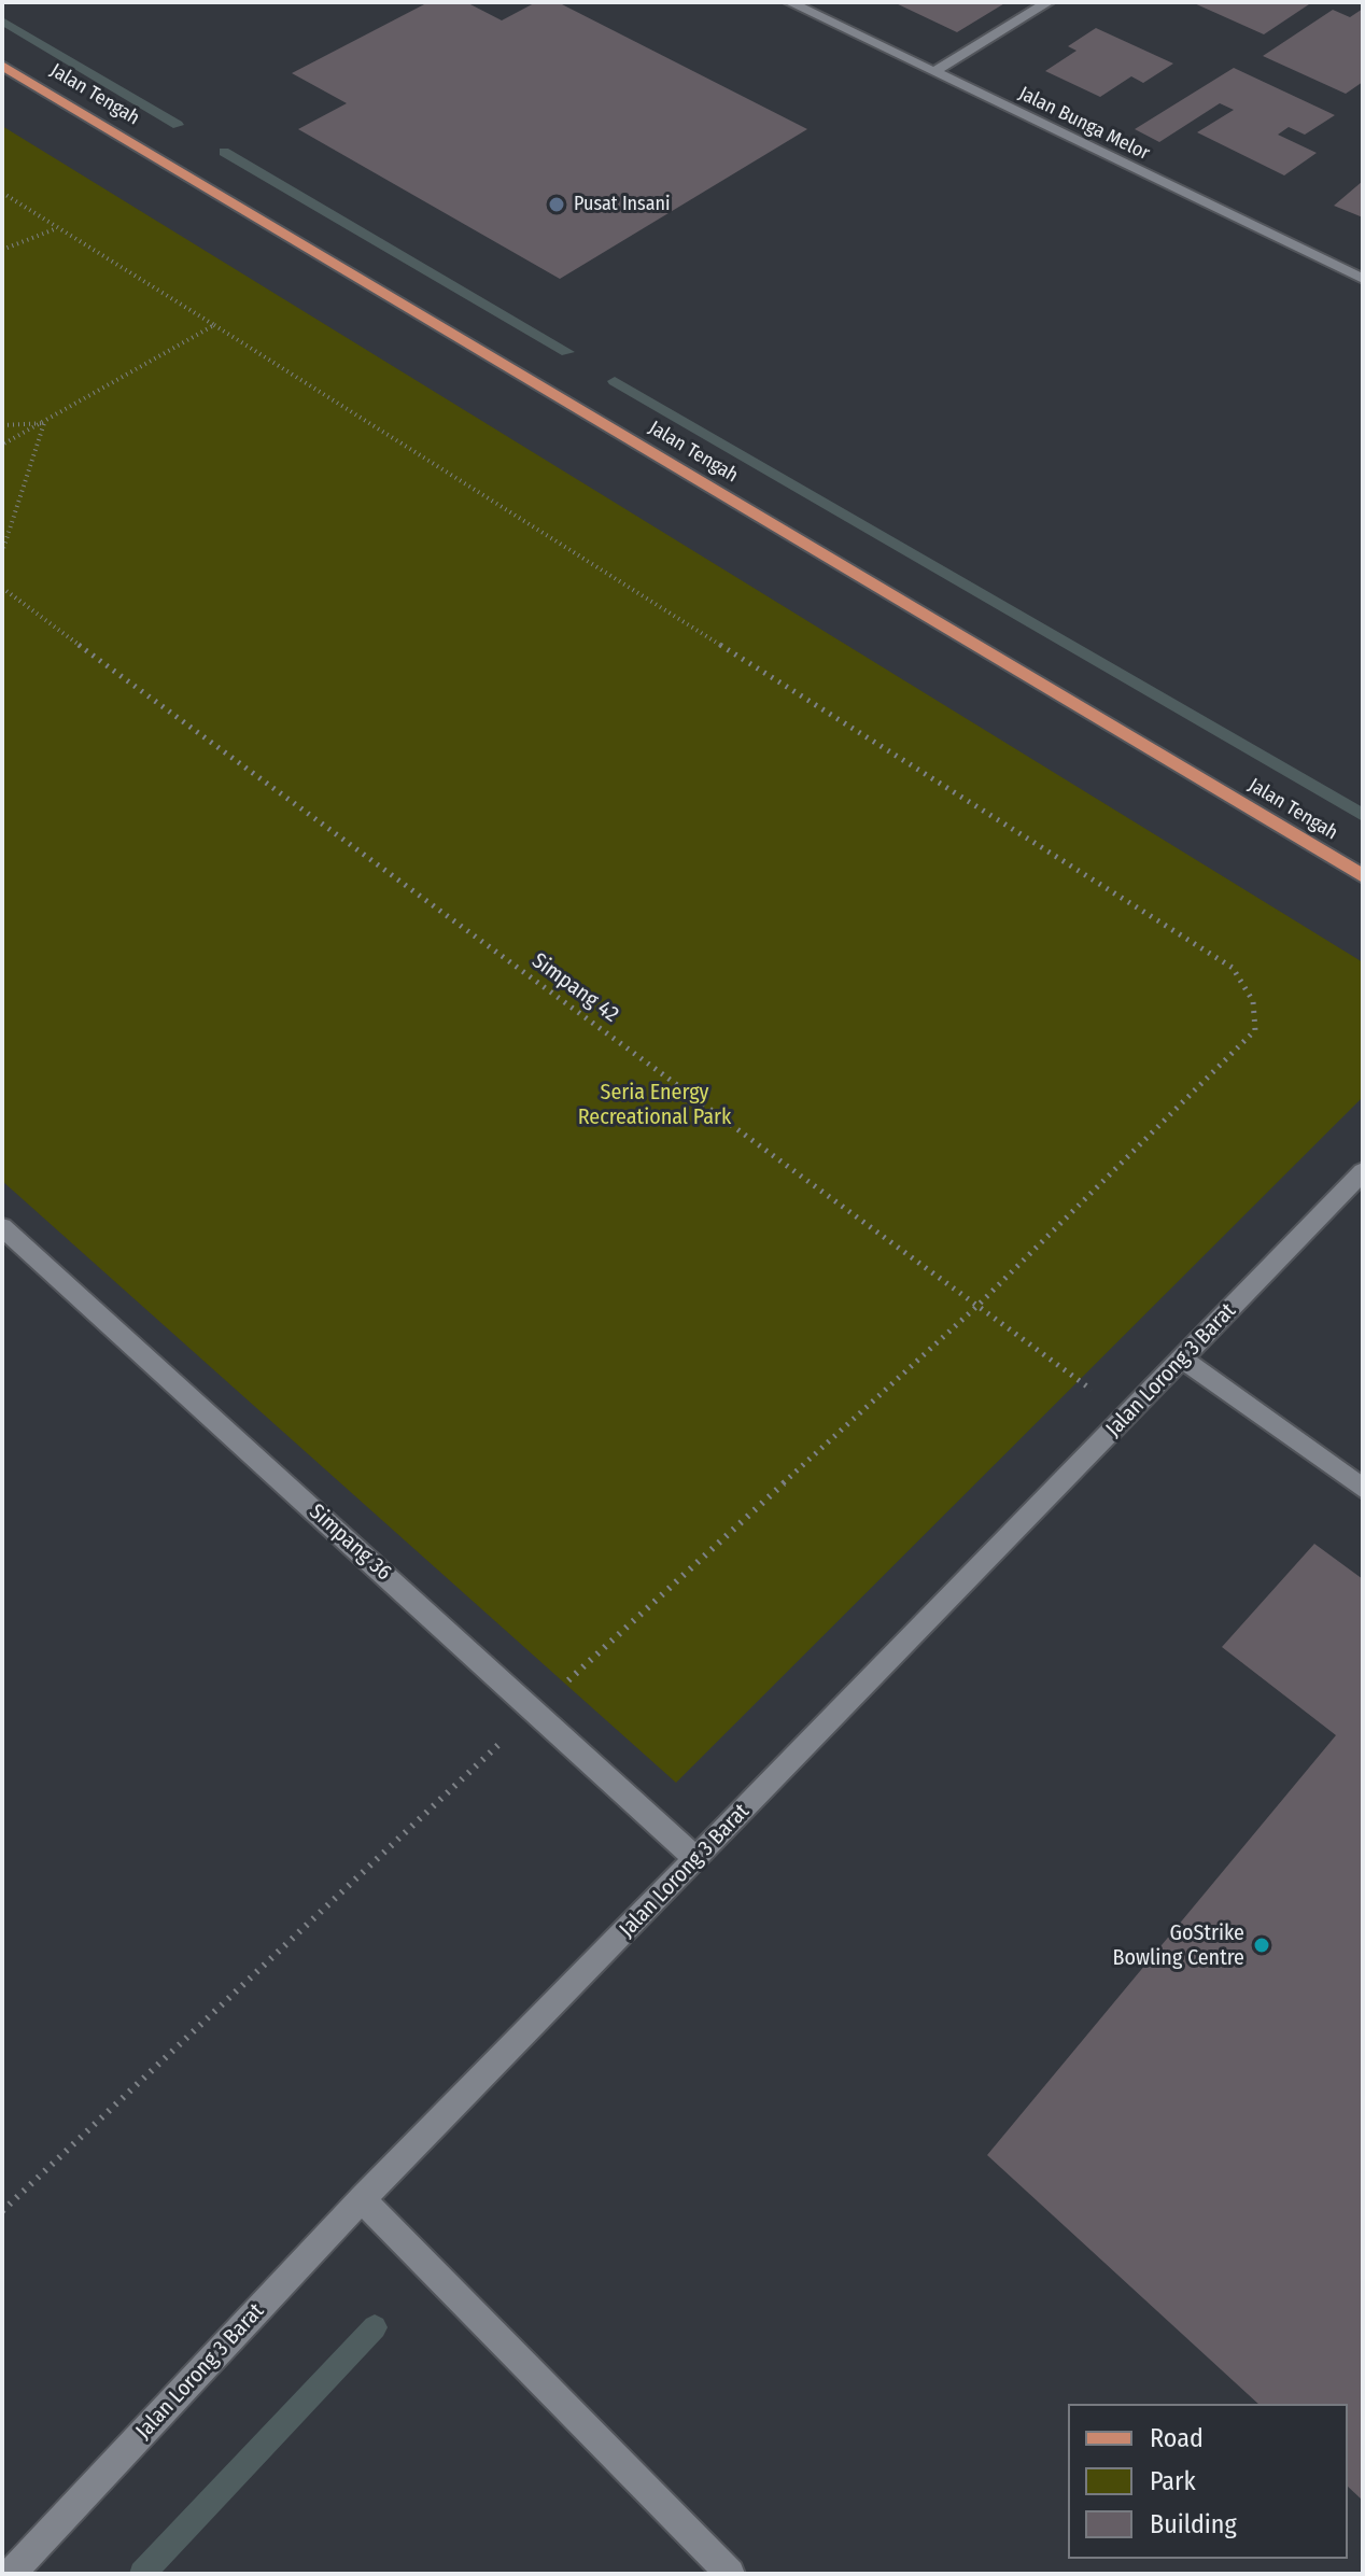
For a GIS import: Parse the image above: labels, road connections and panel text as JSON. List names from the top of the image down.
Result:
{
  "streets": {
    "main road": ["Jalan Tengah"],
    "street": ["Jalan Bunga Melor", "Jalan Lorong 3 Barat", "Simpang 36"],
    "path": ["Simpang 42"]
  },
  "crossings": [
    ["Simpang 42", "Jalan Lorong 3 Barat"],
    ["Jalan Lorong 3 Barat", "Simpang 36"]
  ],
  "parks": ["Seria Energy Recreational Park"],
  "places": ["Pusat Insani", "GoStrike Bowling Centre"],
  "legend": ["Road", "Park", "Building"]
}
